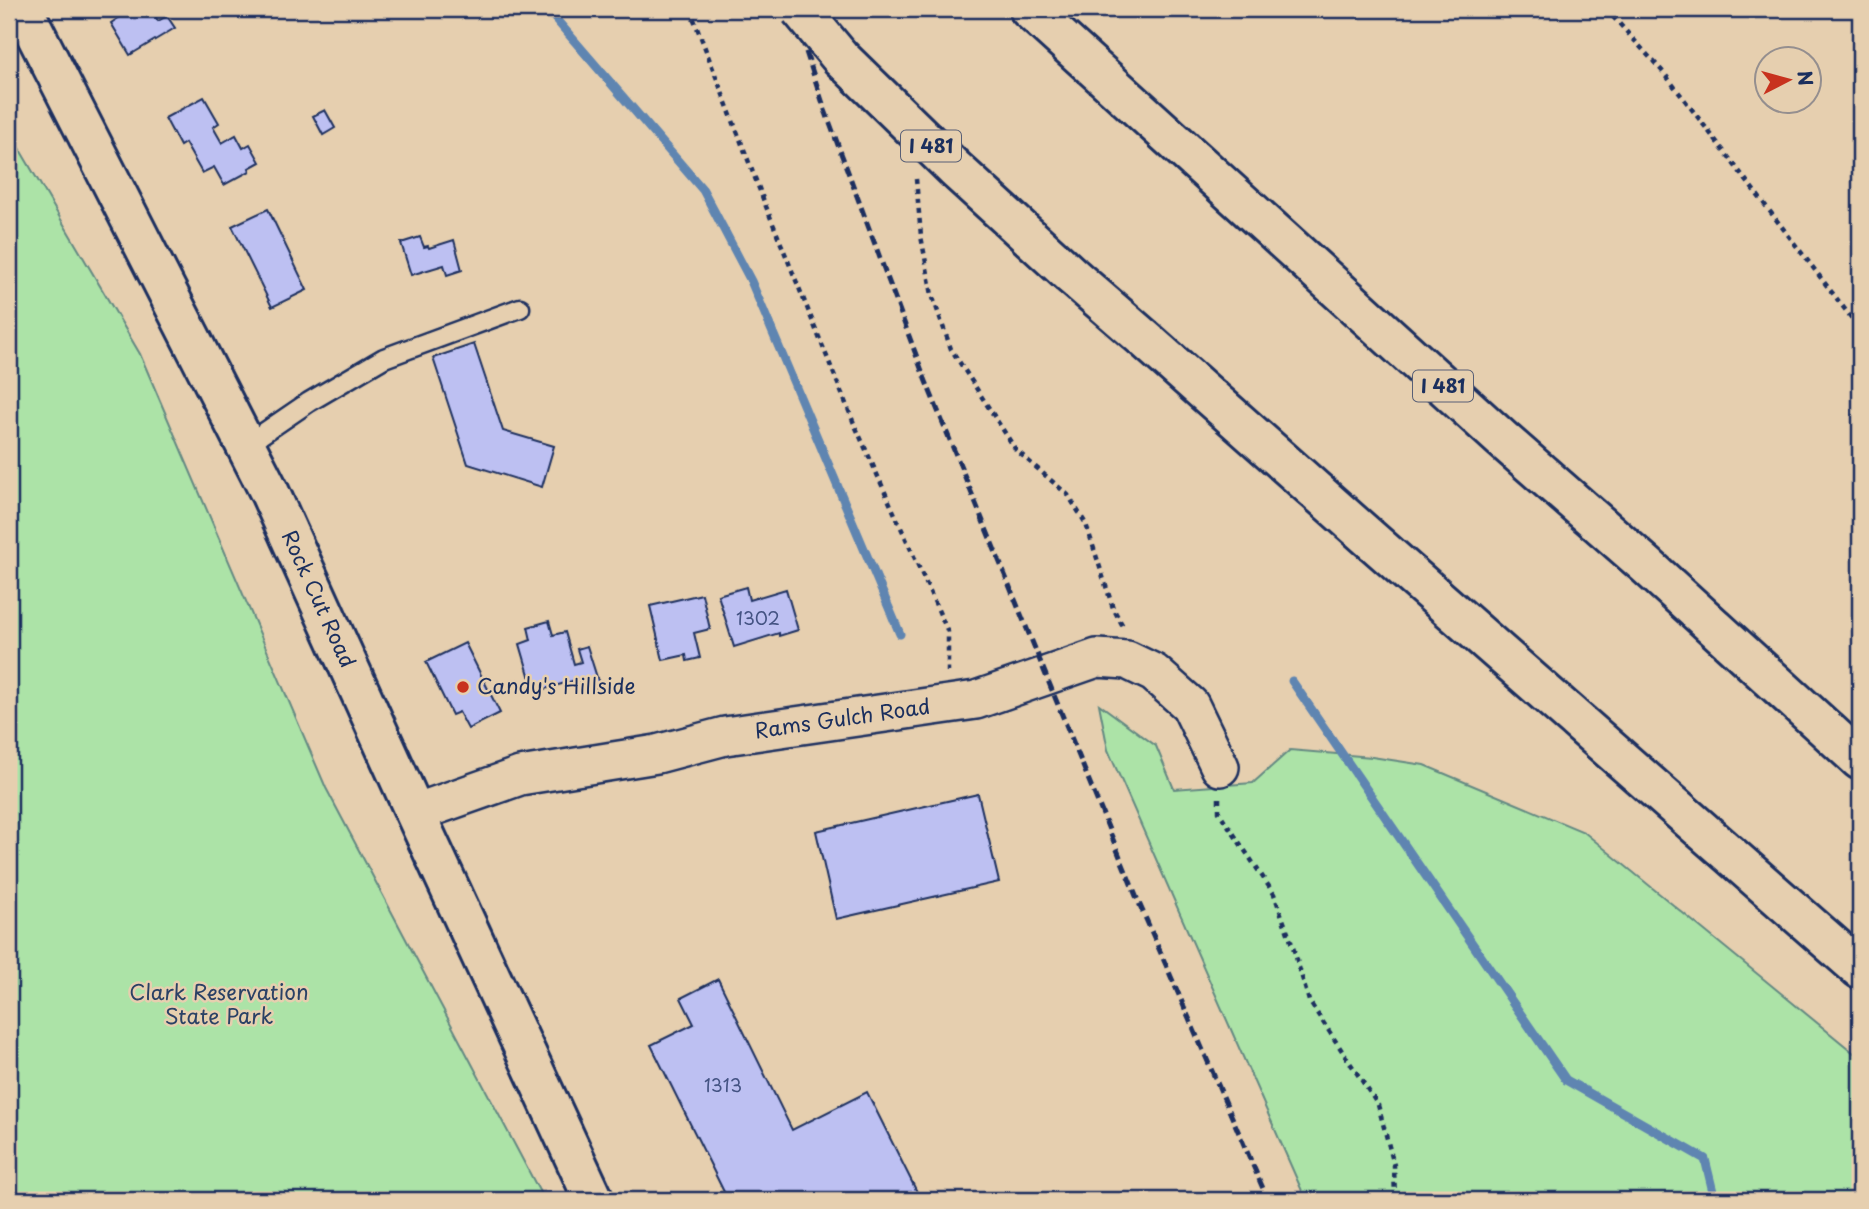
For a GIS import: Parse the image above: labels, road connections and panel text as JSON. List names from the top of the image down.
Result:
{
  "streets": {
    "main road": ["I 481", "Rock Cut Road"],
    "street": ["Rams Gulch Road"]
  },
  "crossings": [
    ["Rock Cut Road", "Rams Gulch Road"]
  ],
  "parks": ["Clark Reservation State Park"],
  "places": ["Candy's Hillside"],
  "house_numbers": ["1302", "1313"],
  "north": "right"
}
